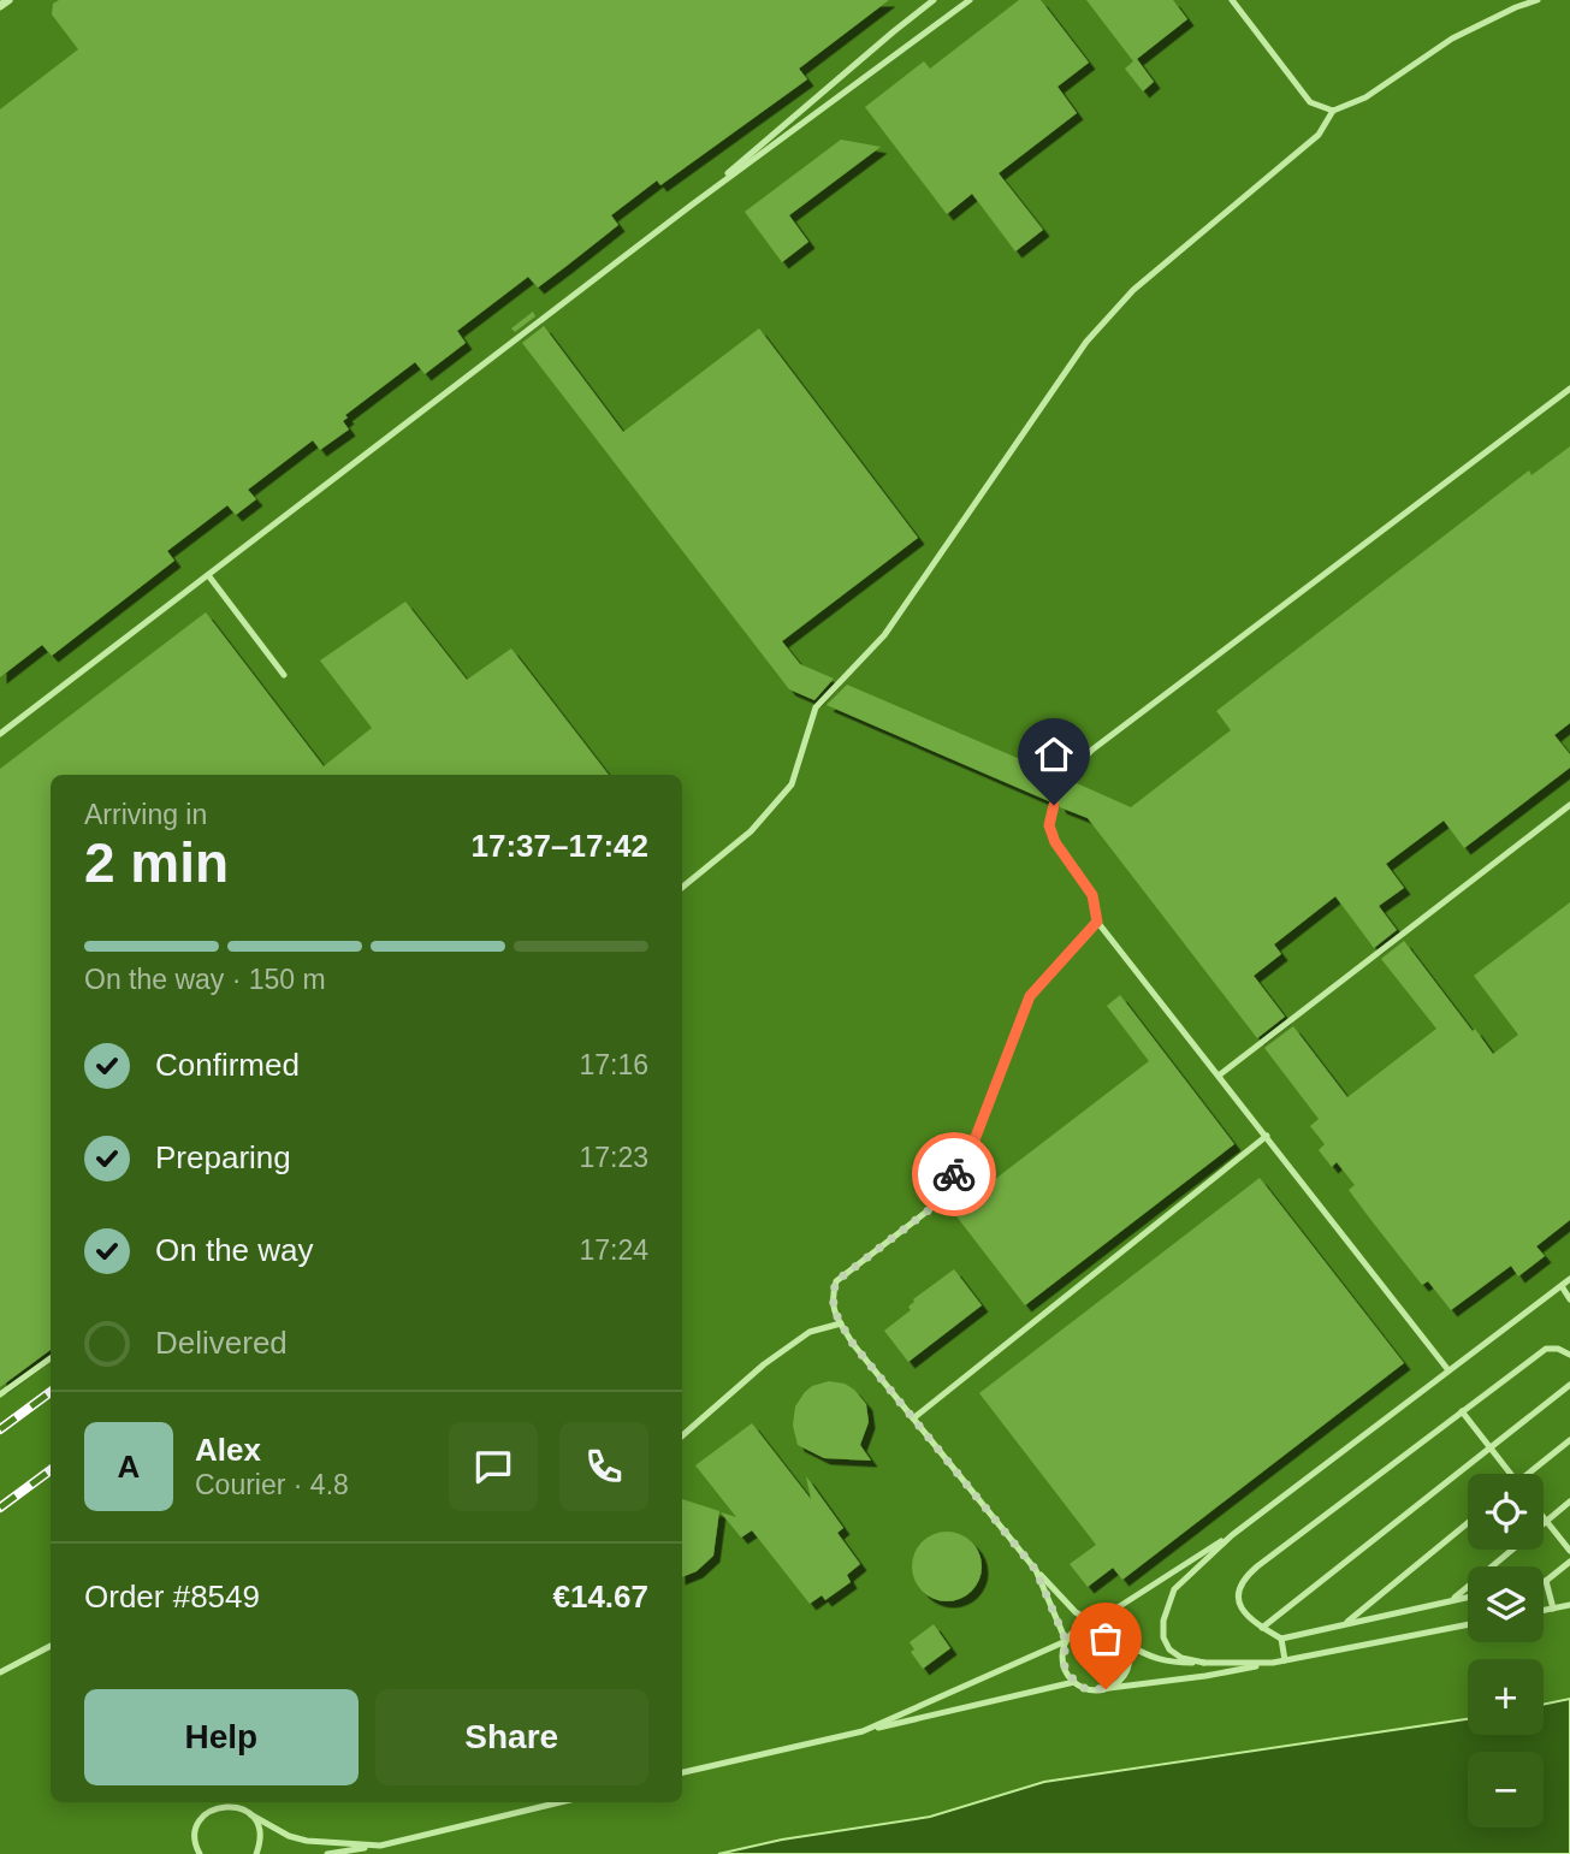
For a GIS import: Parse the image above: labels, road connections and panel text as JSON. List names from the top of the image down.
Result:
{
  "page": {
    "heading": ["2 min", "Arriving in", "17:37–17:42"],
    "panel": [
      "Alex",
      "Courier · 4.8",
      "Order #8549",
      "€14.67"
    ],
    "bar": "On the way · 150 m",
    "list": [
      ["Confirmed", "17:16"],
      ["Preparing", "17:23"],
      ["On the way", "17:24"],
      "Delivered"
    ],
    "round": "A",
    "map_buttons": ["+", "−"],
    "buttons": ["Help", "Share"]
  }
}
